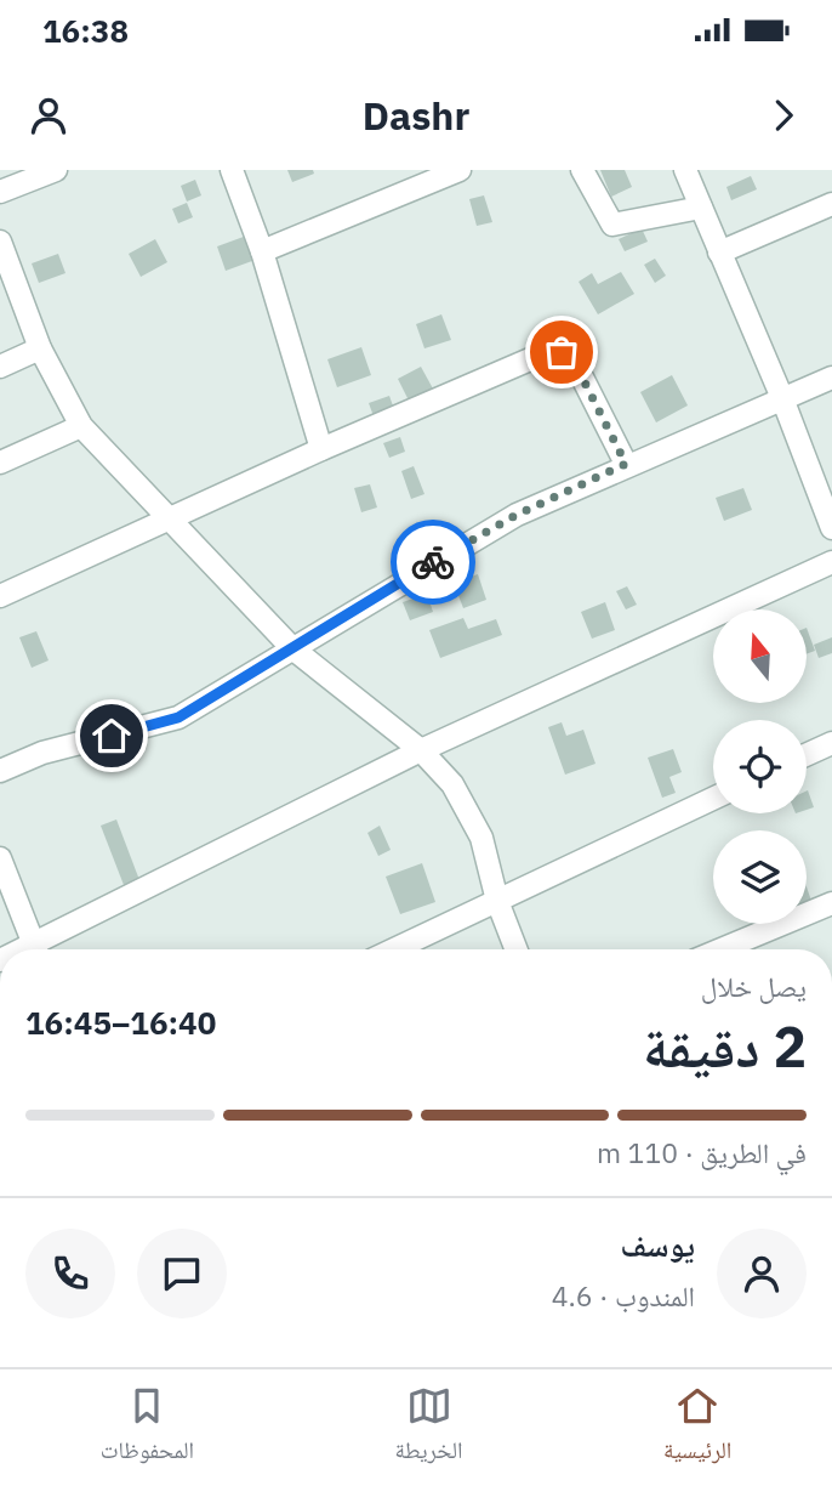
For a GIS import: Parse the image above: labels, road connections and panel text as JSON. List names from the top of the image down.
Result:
{
  "north": "top",
  "page": {
    "status": "16:38",
    "header": "Dashr",
    "heading": ["2 دقيقة", "يصل خلال", "16:40–16:45"],
    "panel": ["يوسف", "المندوب · 4.6"],
    "bar": "في الطريق · 110 m",
    "tabs": ["الرئيسية", "الخريطة", "المحفوظات"]
  }
}
